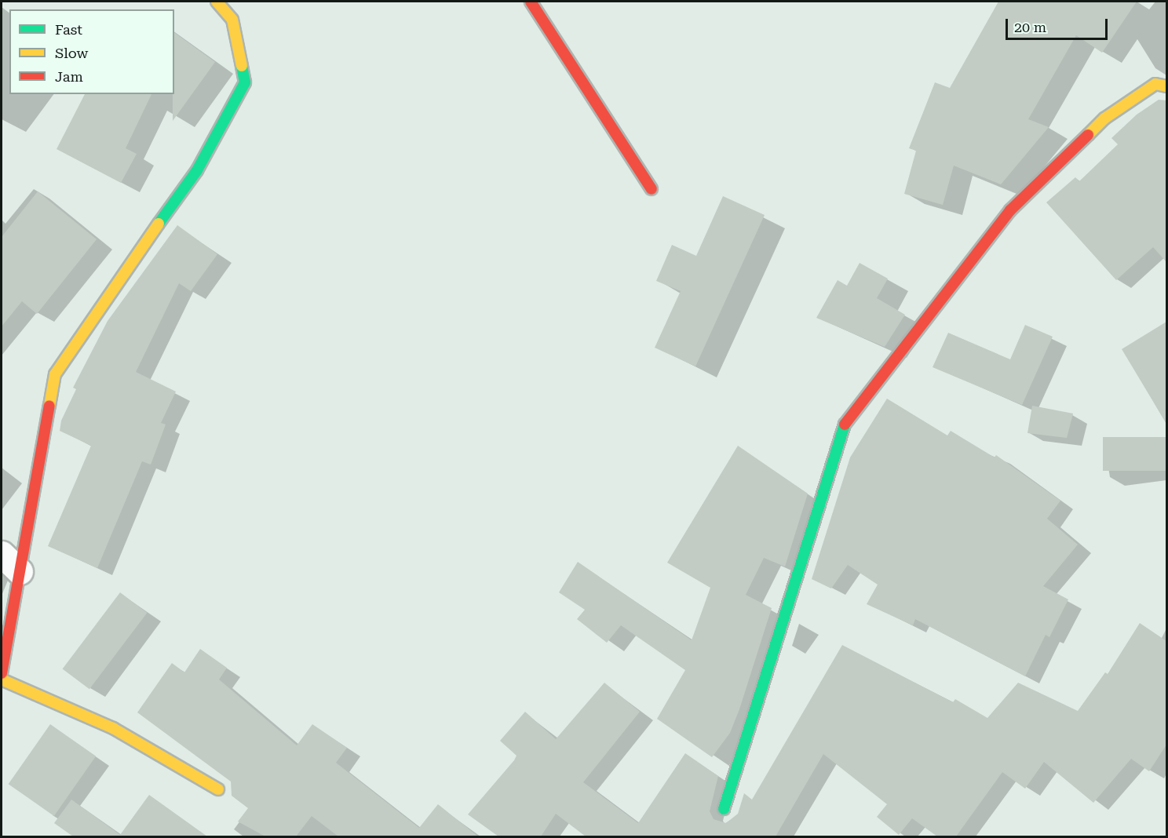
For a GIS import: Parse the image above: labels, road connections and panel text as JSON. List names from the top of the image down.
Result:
{
  "legend": ["Fast", "Slow", "Jam"],
  "scale_bar": "20 m"
}
